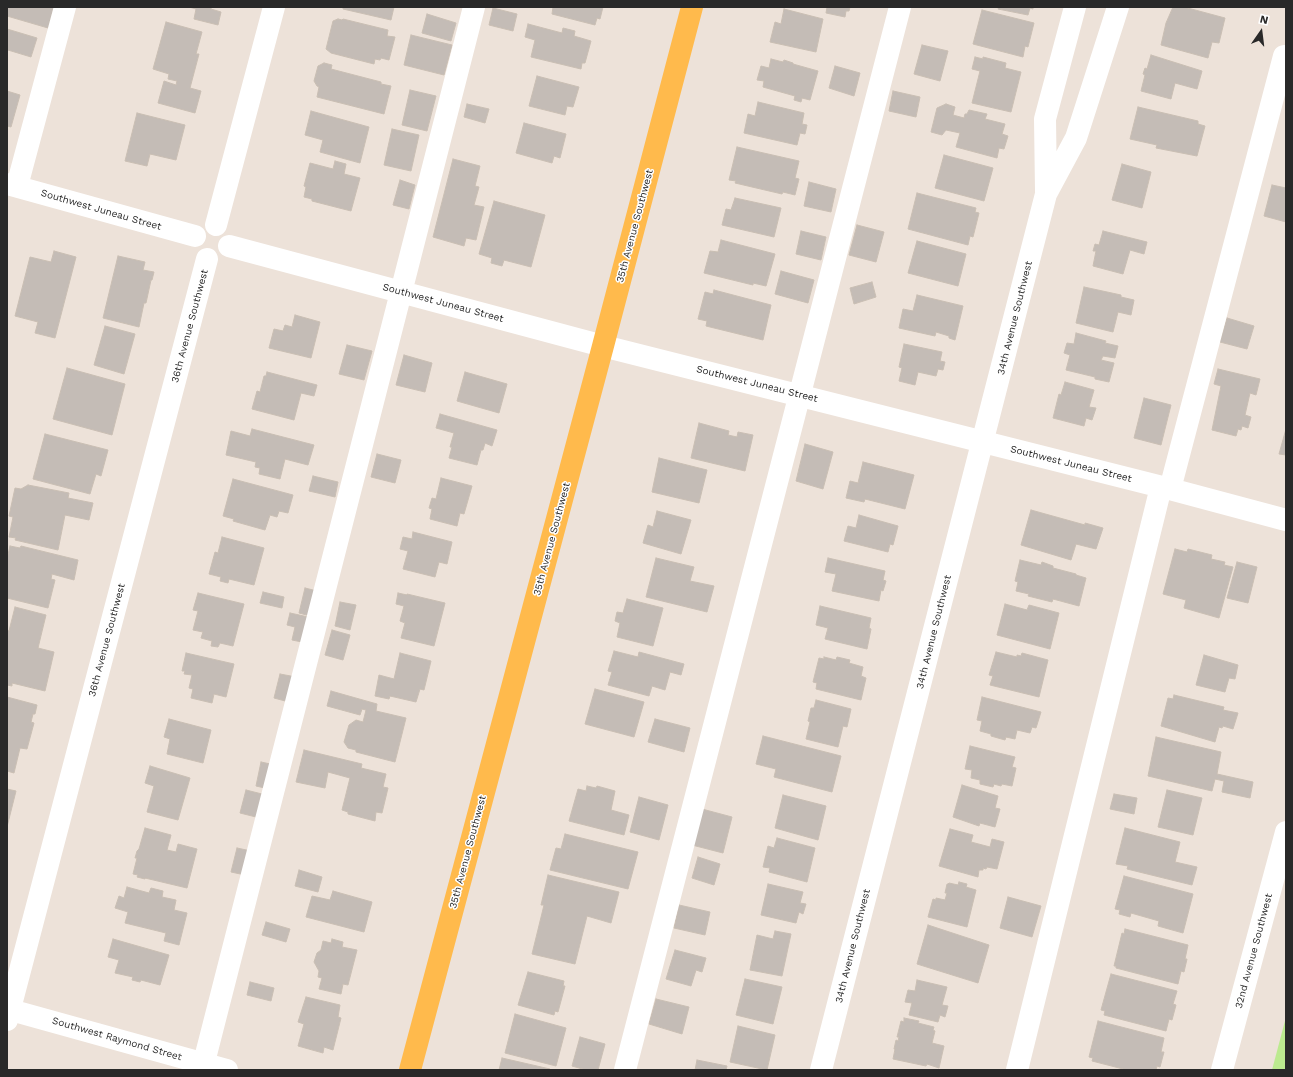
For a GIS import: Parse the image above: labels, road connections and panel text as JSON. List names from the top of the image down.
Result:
{
  "streets": {
    "main road": ["35th Avenue Southwest"],
    "street": [
      "Southwest Juneau Street",
      "34th Avenue Southwest",
      "36th Avenue Southwest",
      "32nd Avenue Southwest",
      "Southwest Raymond Street"
    ]
  },
  "crossings": [
    ["Southwest Juneau Street", "35th Avenue Southwest"],
    ["Southwest Juneau Street", "34th Avenue Southwest"],
    ["Southwest Juneau Street", "36th Avenue Southwest"],
    ["36th Avenue Southwest", "Southwest Raymond Street"]
  ],
  "north": "top"
}
